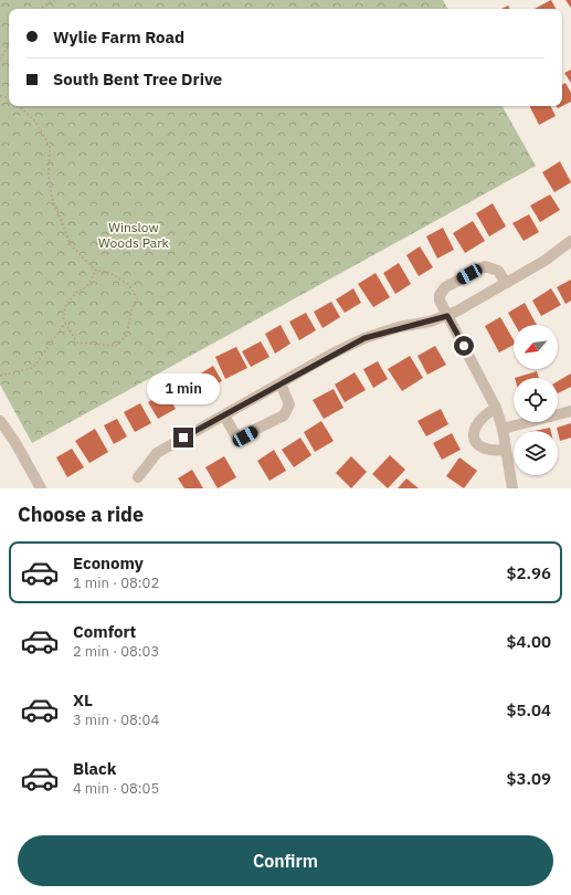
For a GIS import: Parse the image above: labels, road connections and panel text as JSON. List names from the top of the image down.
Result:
{
  "parks": ["Winslow Woods Park"],
  "north": "bottom left",
  "page": {
    "banner": ["Wylie Farm Road", "South Bent Tree Drive"],
    "bubble": "1 min",
    "heading": "Choose a ride",
    "list": [
      {
        "name": "Economy",
        "note": "1 min · 08:02",
        "value": "$2.96"
      },
      {
        "name": "Comfort",
        "note": "2 min · 08:03",
        "value": "$4.00"
      },
      {
        "name": "XL",
        "note": "3 min · 08:04",
        "value": "$5.04"
      },
      {
        "name": "Black",
        "note": "4 min · 08:05",
        "value": "$3.09"
      }
    ],
    "buttons": "Confirm"
  }
}
